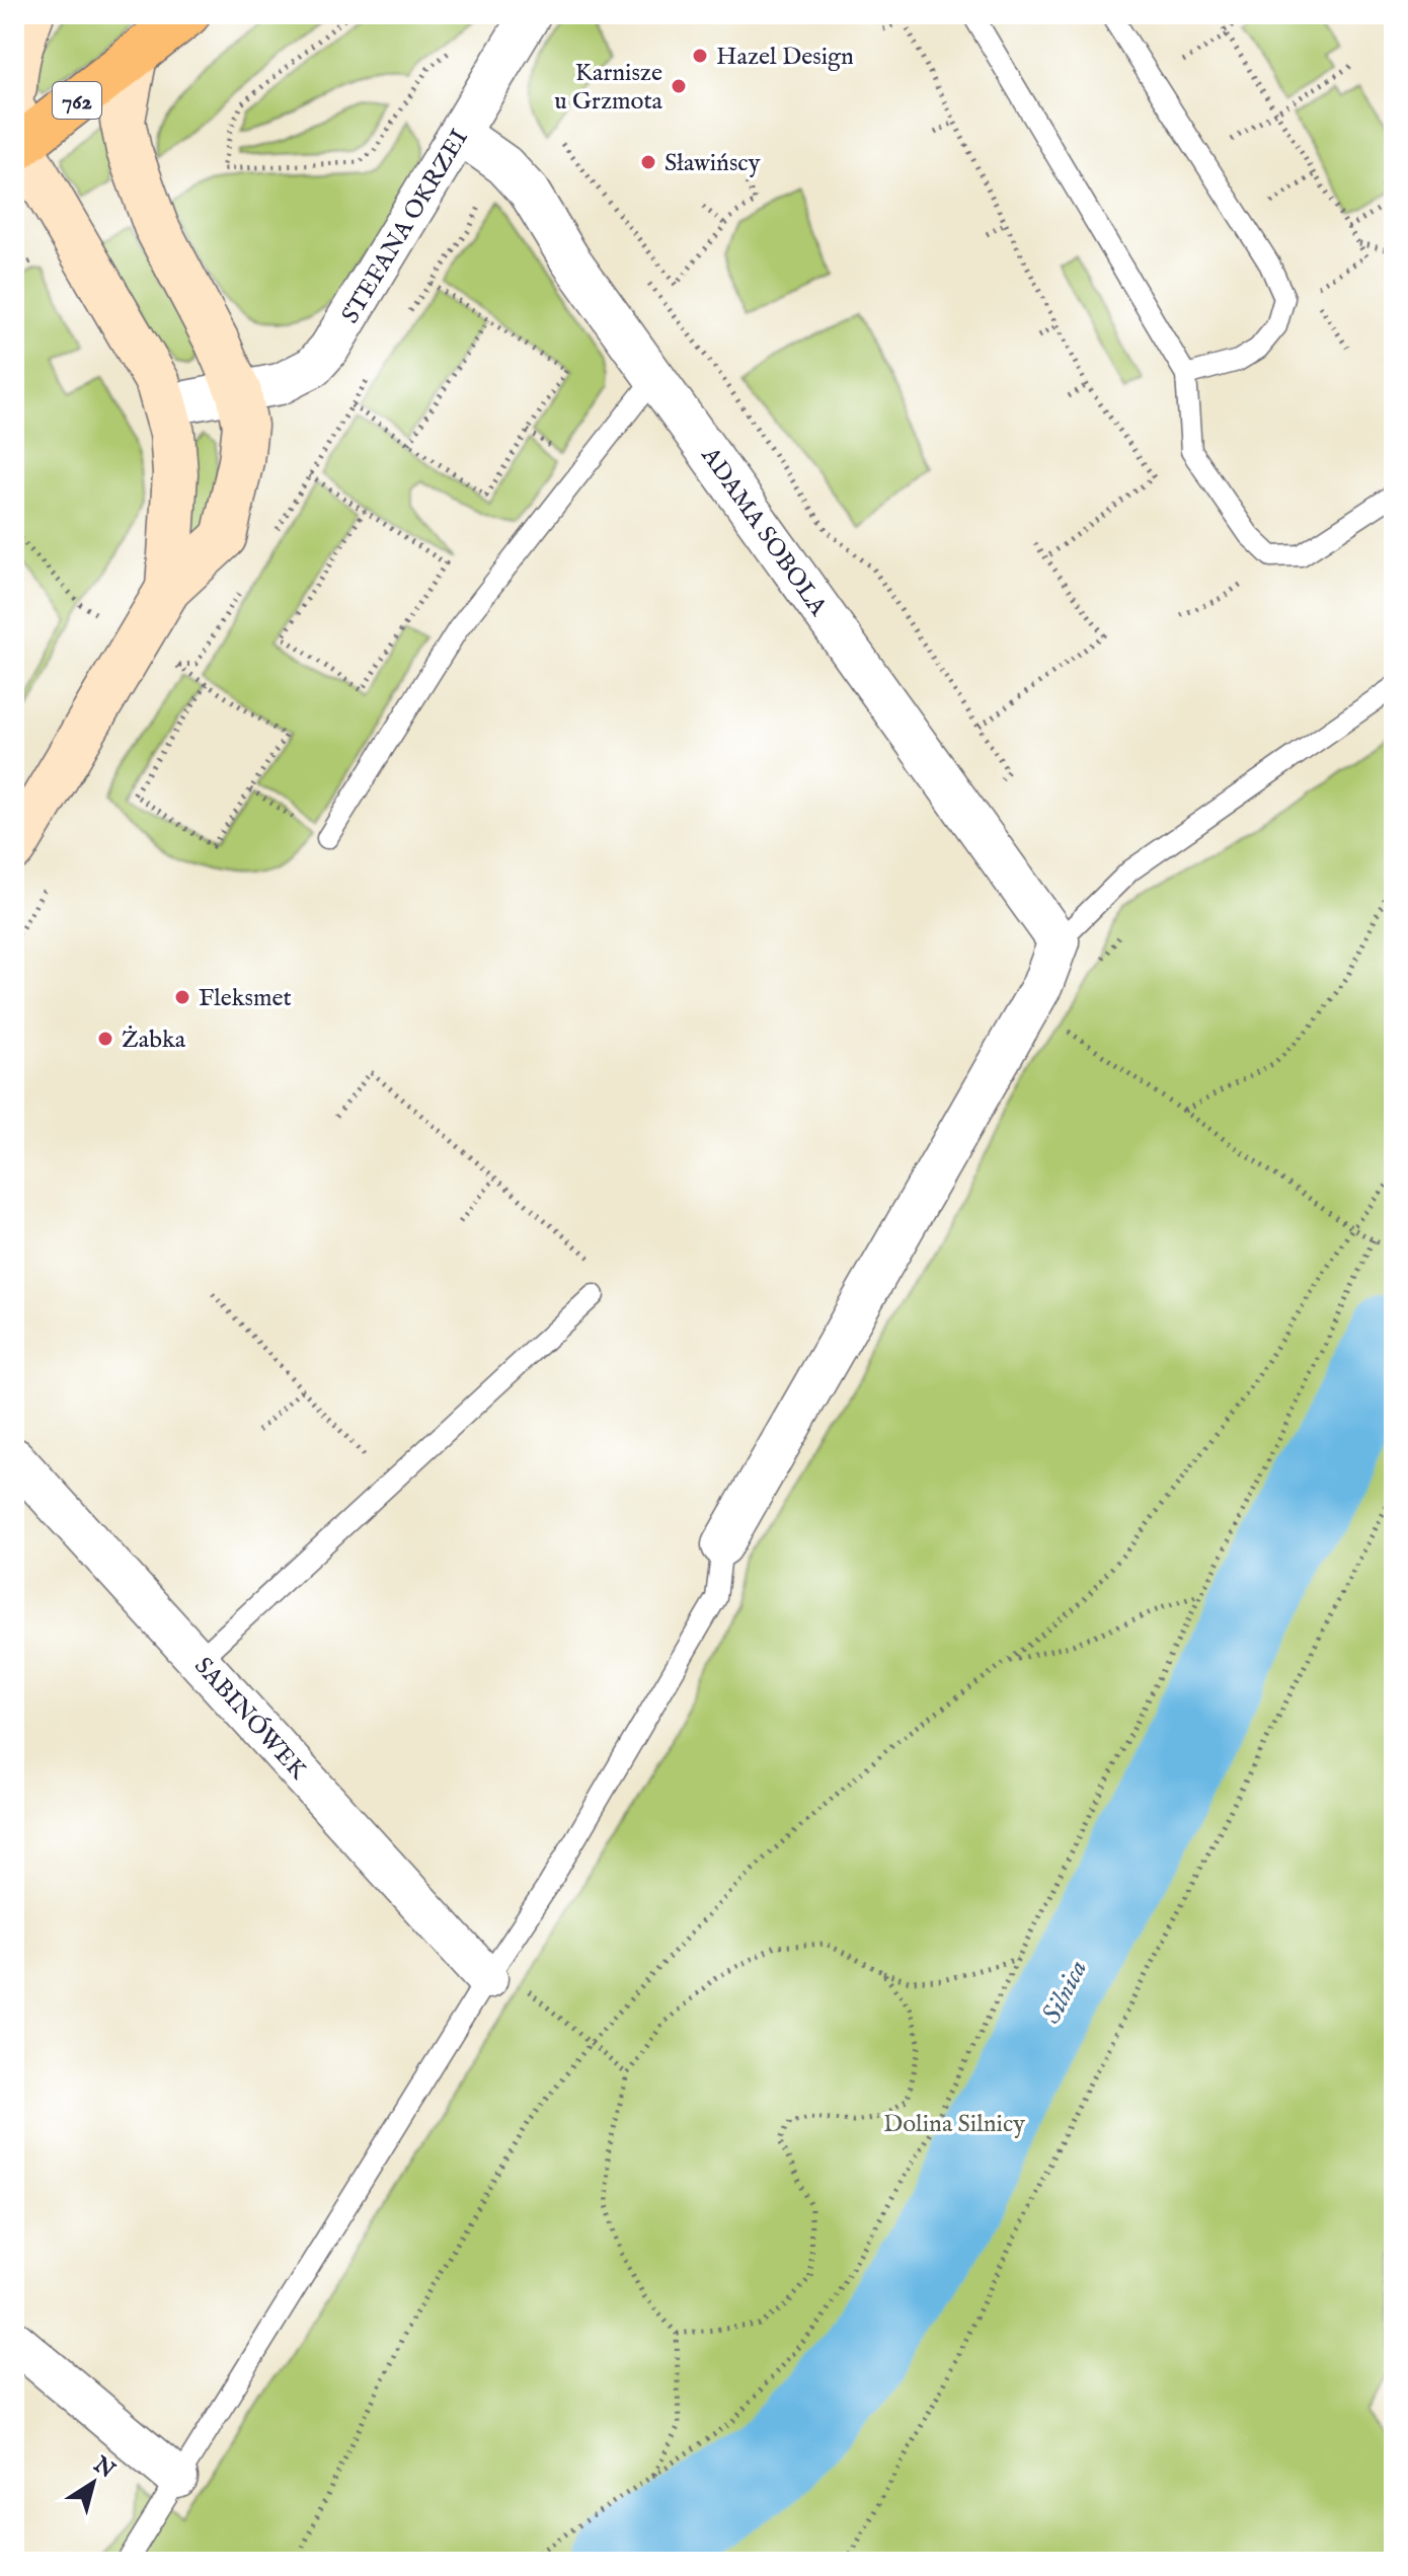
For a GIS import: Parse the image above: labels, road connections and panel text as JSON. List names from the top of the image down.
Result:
{
  "streets": {
    "main road": ["762"],
    "street": ["STEFANA OKRZEI", "ADAMA SOBOLA", "SABINÓWEK"]
  },
  "crossings": [
    ["STEFANA OKRZEI", "ADAMA SOBOLA"]
  ],
  "water": ["Silnica"],
  "parks": ["Dolina Silnicy"],
  "places": [
    "Hazel Design",
    "Karnisze u Grzmota",
    "Sławińscy",
    "Fleksmet",
    "Żabka"
  ],
  "north": "top right"
}
